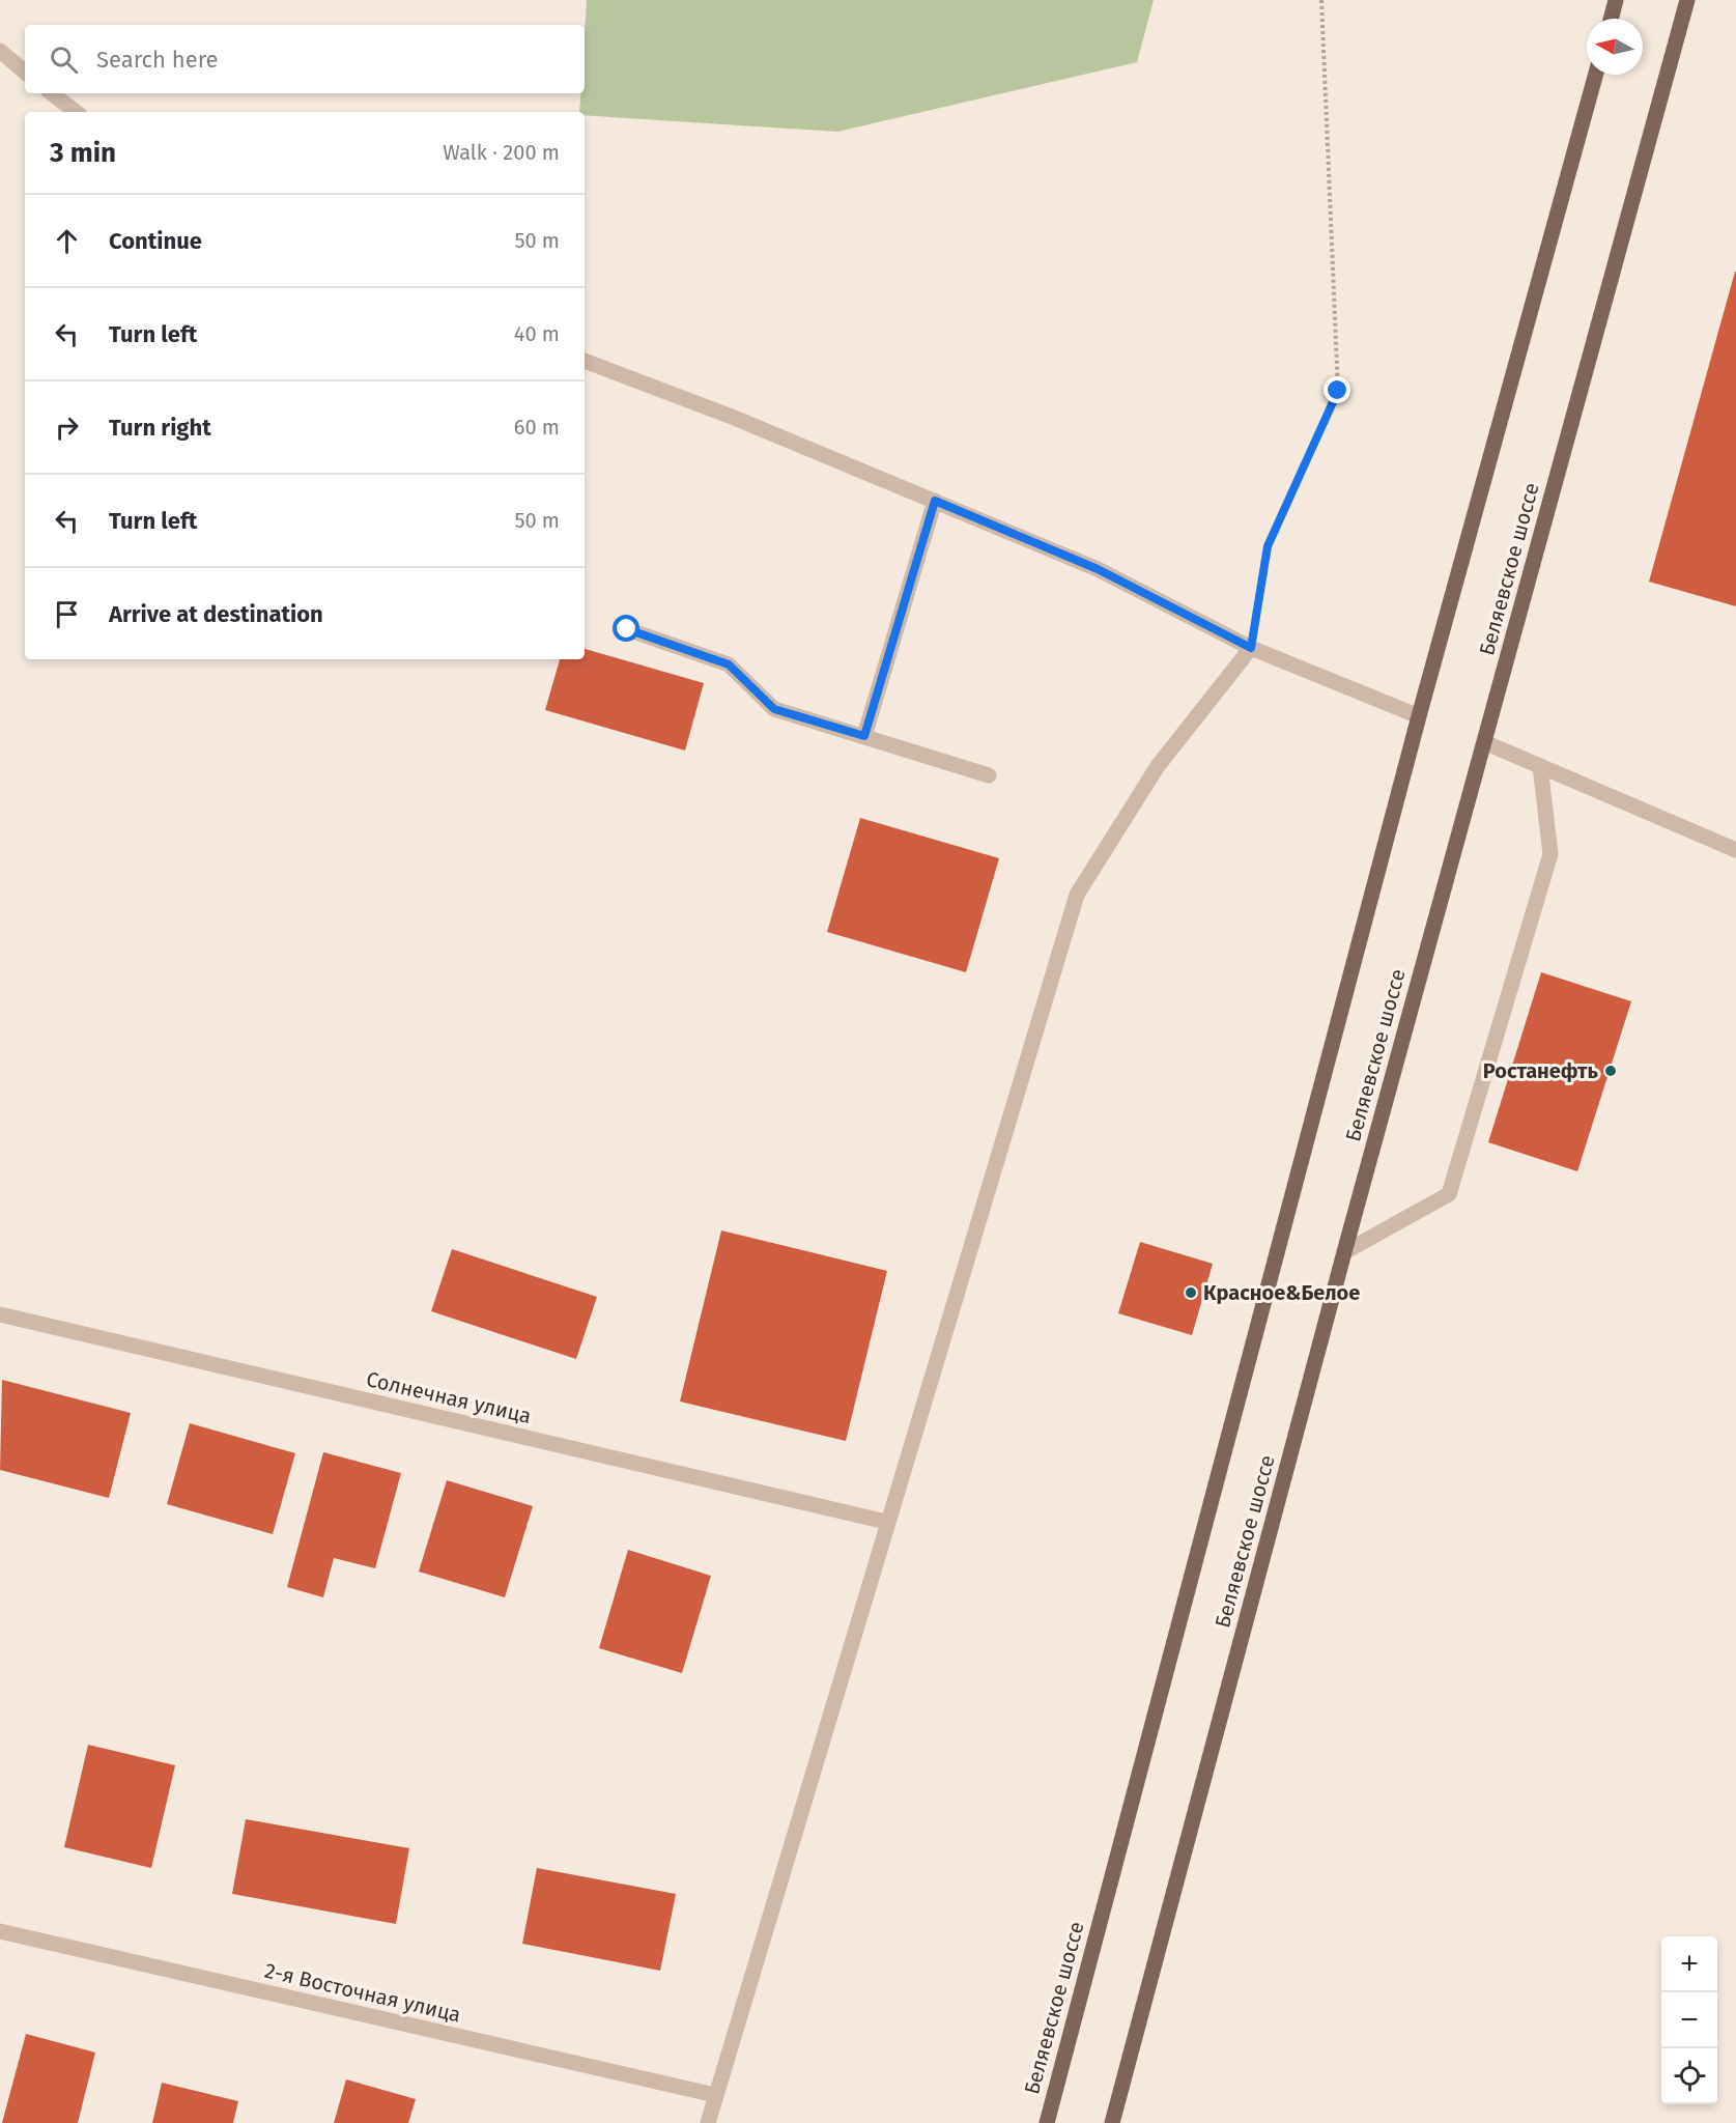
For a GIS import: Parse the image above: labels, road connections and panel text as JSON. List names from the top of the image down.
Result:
{
  "streets": {
    "main road": ["Беляевское шоссе"],
    "street": ["Солнечная улица", "2-я Восточная улица"]
  },
  "places": ["Ростанефть", "Красное&Белое"],
  "north": "left",
  "page": {
    "search": "Search here",
    "heading": ["3 min", "Walk · 200 m"],
    "list": [
      ["Continue", "50 m"],
      ["Turn left", "40 m"],
      ["Turn right", "60 m"],
      ["Turn left", "50 m"],
      "Arrive at destination"
    ],
    "map_buttons": ["+", "−"]
  }
}
